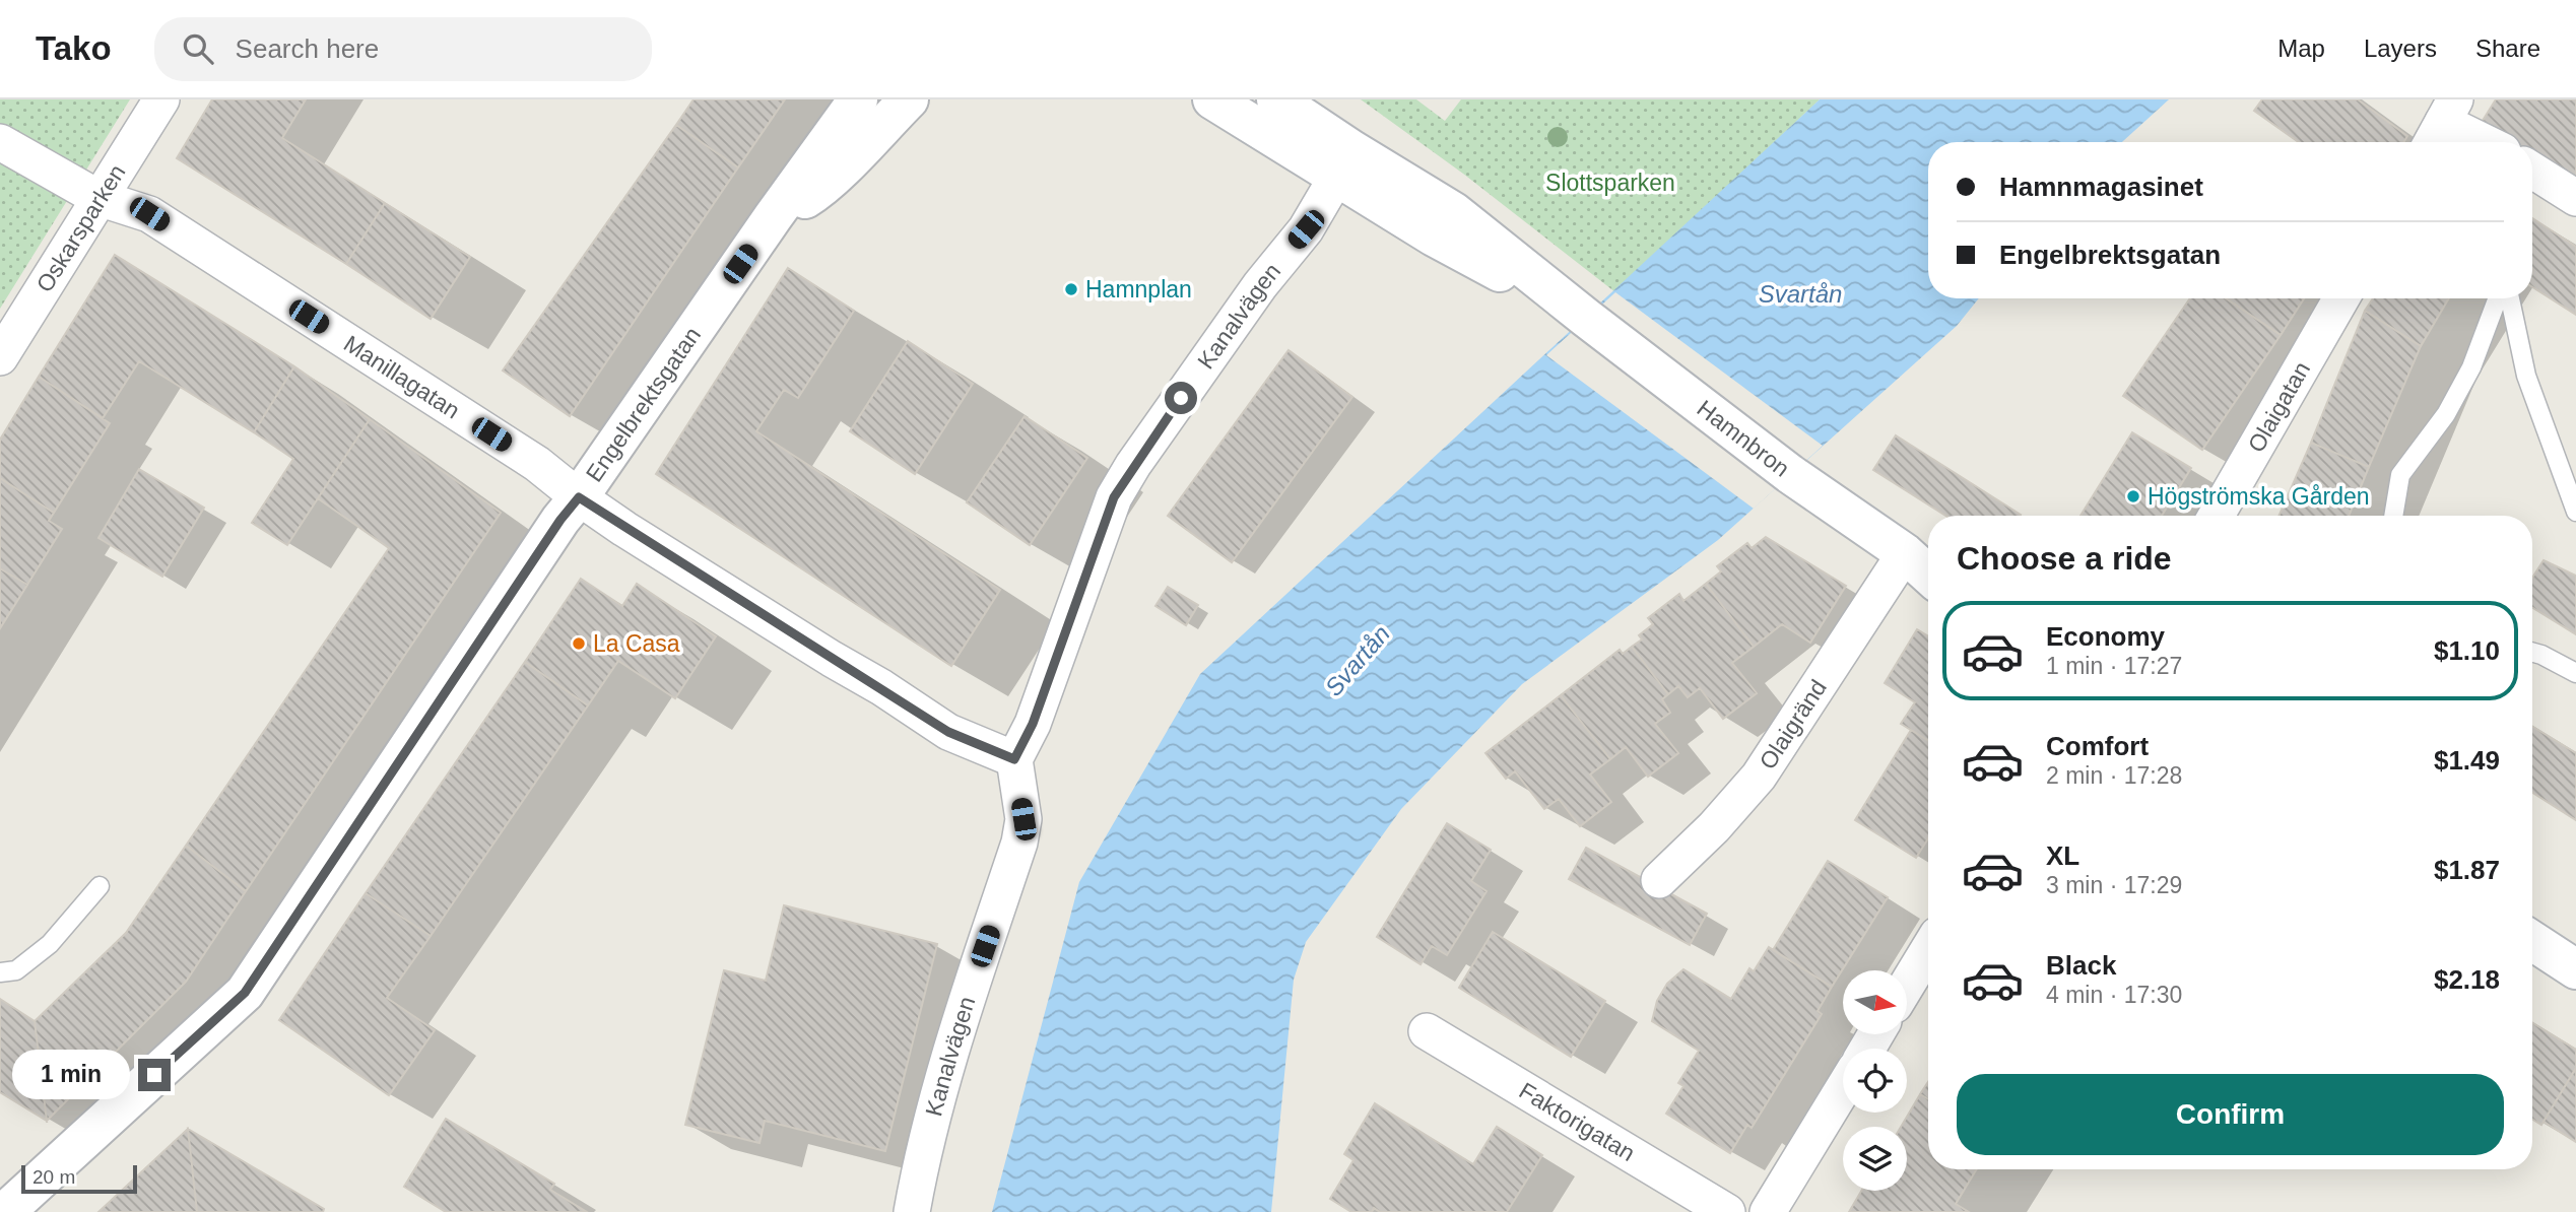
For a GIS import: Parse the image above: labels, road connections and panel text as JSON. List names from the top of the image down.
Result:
{
  "streets": {
    "street": [
      "Oskarsparken",
      "Kanalvägen",
      "Manillagatan",
      "Engelbrektsgatan",
      "Olaigatan",
      "Hamnbron",
      "Olaigränd",
      "Faktorigatan"
    ]
  },
  "crossings": [
    ["Oskarsparken", "Manillagatan"],
    ["Kanalvägen", "Manillagatan"],
    ["Kanalvägen", "Hamnbron"],
    ["Manillagatan", "Engelbrektsgatan"],
    ["Hamnbron", "Olaigränd"]
  ],
  "water": ["Svartån"],
  "parks": ["Slottsparken"],
  "places": ["Hamnplan", "Högströmska Gården", "La Casa"],
  "scale_bar": "20 m",
  "north": "right",
  "page": {
    "header": "Tako",
    "search": "Search here",
    "nav": ["Map", "Layers", "Share"],
    "banner": ["Hamnmagasinet", "Engelbrektsgatan"],
    "heading": "Choose a ride",
    "list": [
      {
        "name": "Economy",
        "note": "1 min · 17:27",
        "value": "$1.10"
      },
      {
        "name": "Comfort",
        "note": "2 min · 17:28",
        "value": "$1.49"
      },
      {
        "name": "XL",
        "note": "3 min · 17:29",
        "value": "$1.87"
      },
      {
        "name": "Black",
        "note": "4 min · 17:30",
        "value": "$2.18"
      }
    ],
    "bubble": "1 min",
    "buttons": "Confirm",
    "scale": "20 m"
  }
}
